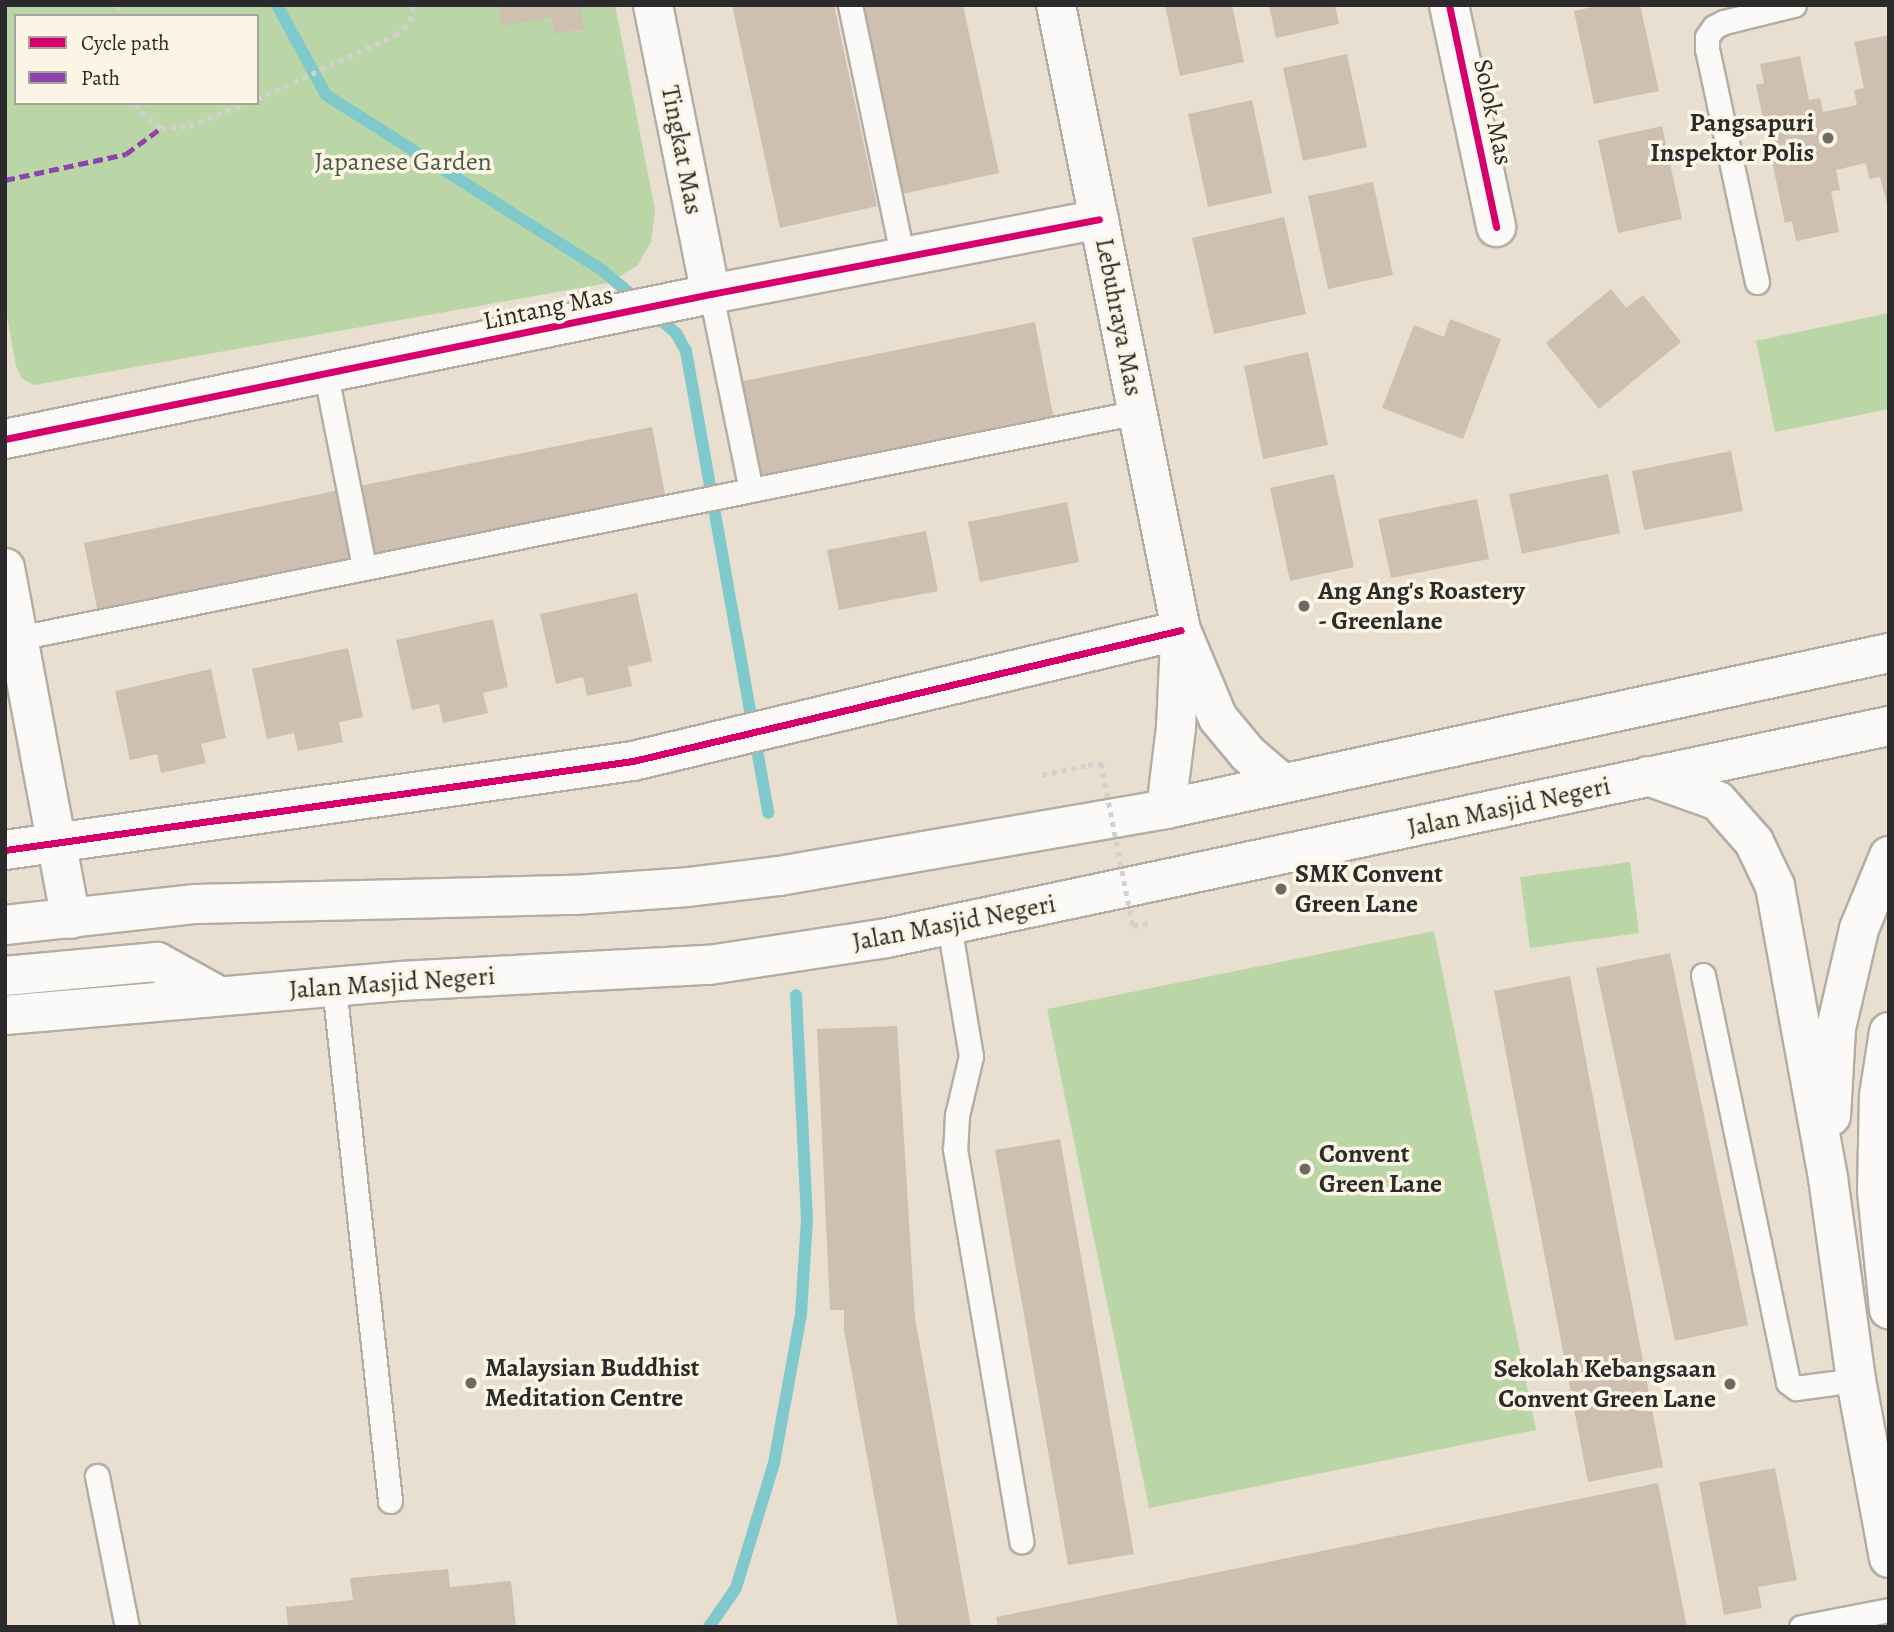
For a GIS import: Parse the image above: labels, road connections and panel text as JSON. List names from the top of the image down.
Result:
{
  "streets": {
    "main road": [
      "Solok Mas",
      "Tingkat Mas",
      "Lintang Mas",
      "Lebuhraya Mas",
      "Jalan Masjid Negeri"
    ]
  },
  "crossings": [
    ["Tingkat Mas", "Lintang Mas"],
    ["Lintang Mas", "Lebuhraya Mas"]
  ],
  "parks": ["Japanese Garden"],
  "places": [
    "Pangsapuri Inspektor Polis",
    "Ang Ang's Roastery - Greenlane",
    "SMK Convent Green Lane",
    "Convent Green Lane",
    "Malaysian Buddhist Meditation Centre",
    "Sekolah Kebangsaan Convent Green Lane"
  ],
  "legend": ["Cycle path", "Path"]
}
